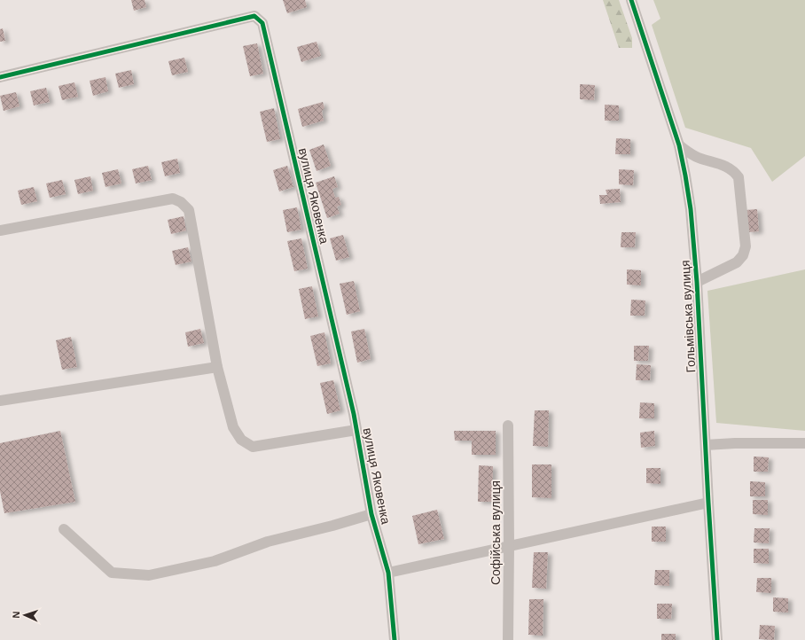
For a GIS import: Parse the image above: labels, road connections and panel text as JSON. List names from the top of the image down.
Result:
{
  "streets": {
    "street": ["вулиця Яковенка", "Гольмівська вулиця", "Софійська вулиця"]
  },
  "north": "left"
}
